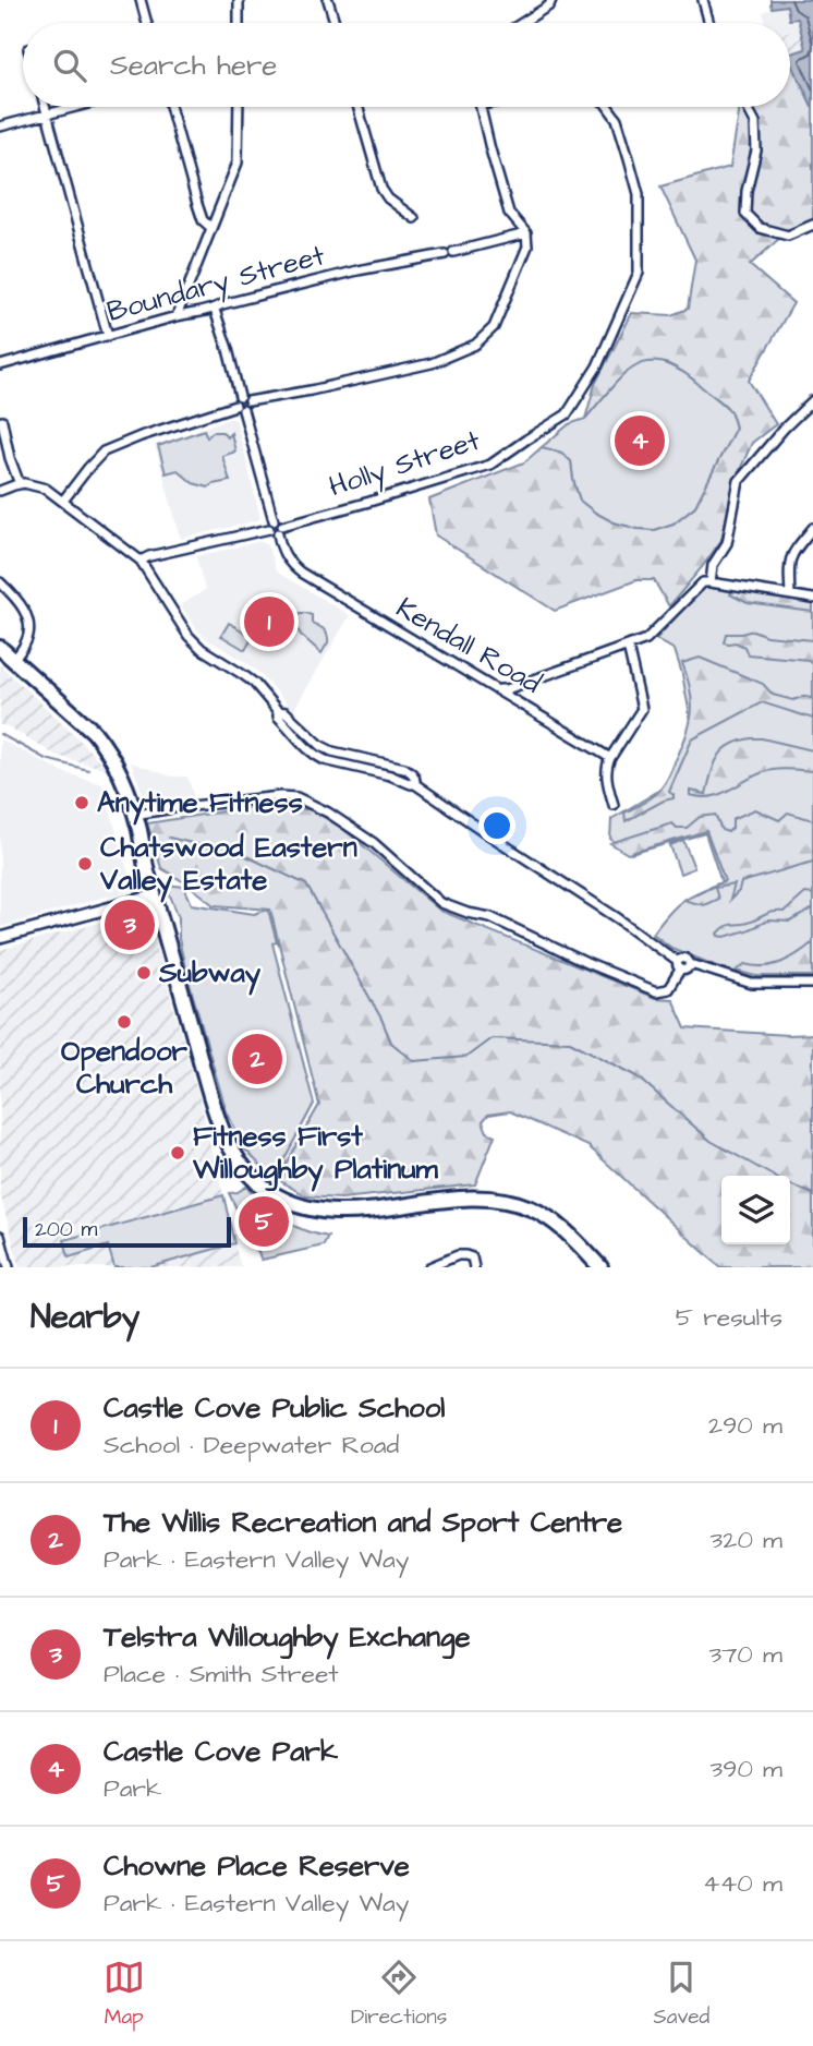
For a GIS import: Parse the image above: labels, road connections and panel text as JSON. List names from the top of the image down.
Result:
{
  "streets": {
    "street": ["Boundary Street", "Holly Street", "Kendall Road"]
  },
  "crossings": [
    ["Holly Street", "Kendall Road"]
  ],
  "places": [
    "Anytime Fitness",
    "Chatswood Eastern Valley Estate",
    "Subway",
    "Opendoor Church",
    "Fitness First Willoughby Platinum"
  ],
  "scale_bar": "200 m",
  "page": {
    "search": "Search here",
    "pins": [
      "4",
      "1",
      "3",
      "2",
      "5"
    ],
    "scale": "200 m",
    "heading": ["Nearby", "5 results"],
    "list": [
      {
        "mark": "1",
        "name": "Castle Cove Public School",
        "note": "School · Deepwater Road",
        "value": "290 m"
      },
      {
        "mark": "2",
        "name": "The Willis Recreation and Sport Centre",
        "note": "Park · Eastern Valley Way",
        "value": "320 m"
      },
      {
        "mark": "3",
        "name": "Telstra Willoughby Exchange",
        "note": "Place · Smith Street",
        "value": "370 m"
      },
      {
        "mark": "4",
        "name": "Castle Cove Park",
        "note": "Park",
        "value": "390 m"
      },
      {
        "mark": "5",
        "name": "Chowne Place Reserve",
        "note": "Park · Eastern Valley Way",
        "value": "440 m"
      }
    ],
    "nav": ["Map", "Directions", "Saved"]
  }
}
